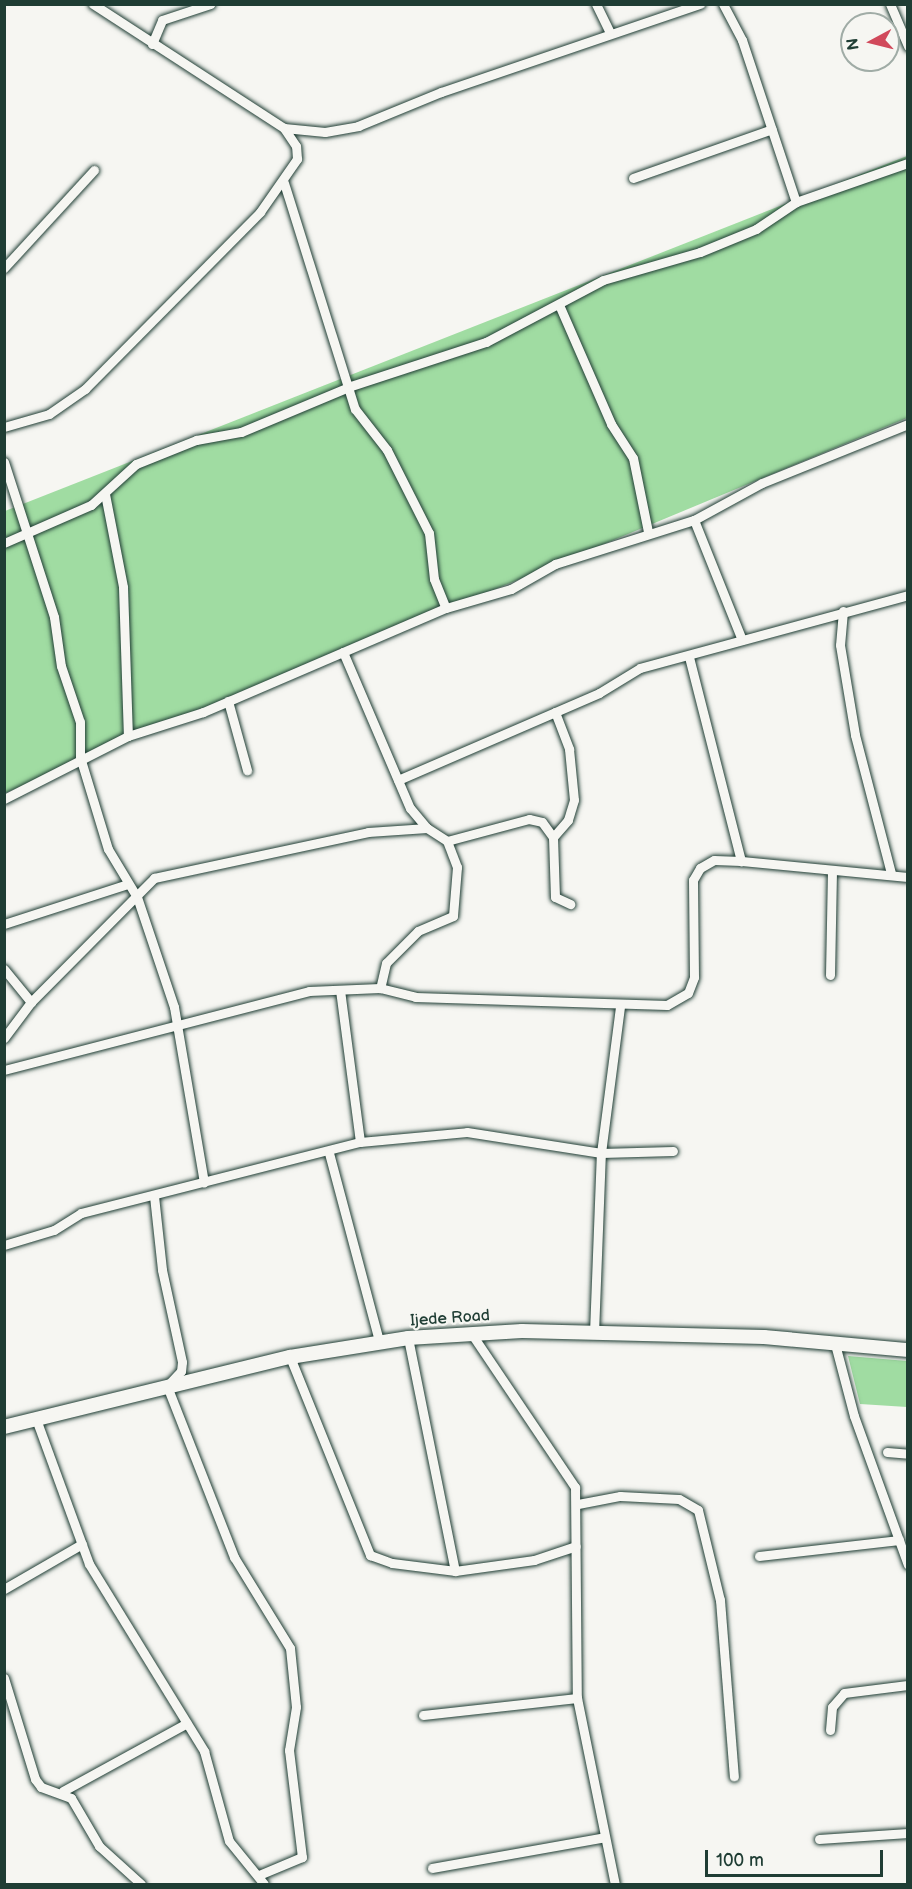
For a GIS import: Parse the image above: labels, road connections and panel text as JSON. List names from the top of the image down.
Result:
{
  "streets": {
    "main road": ["Ijede Road"]
  },
  "scale_bar": "100 m",
  "north": "left"
}
